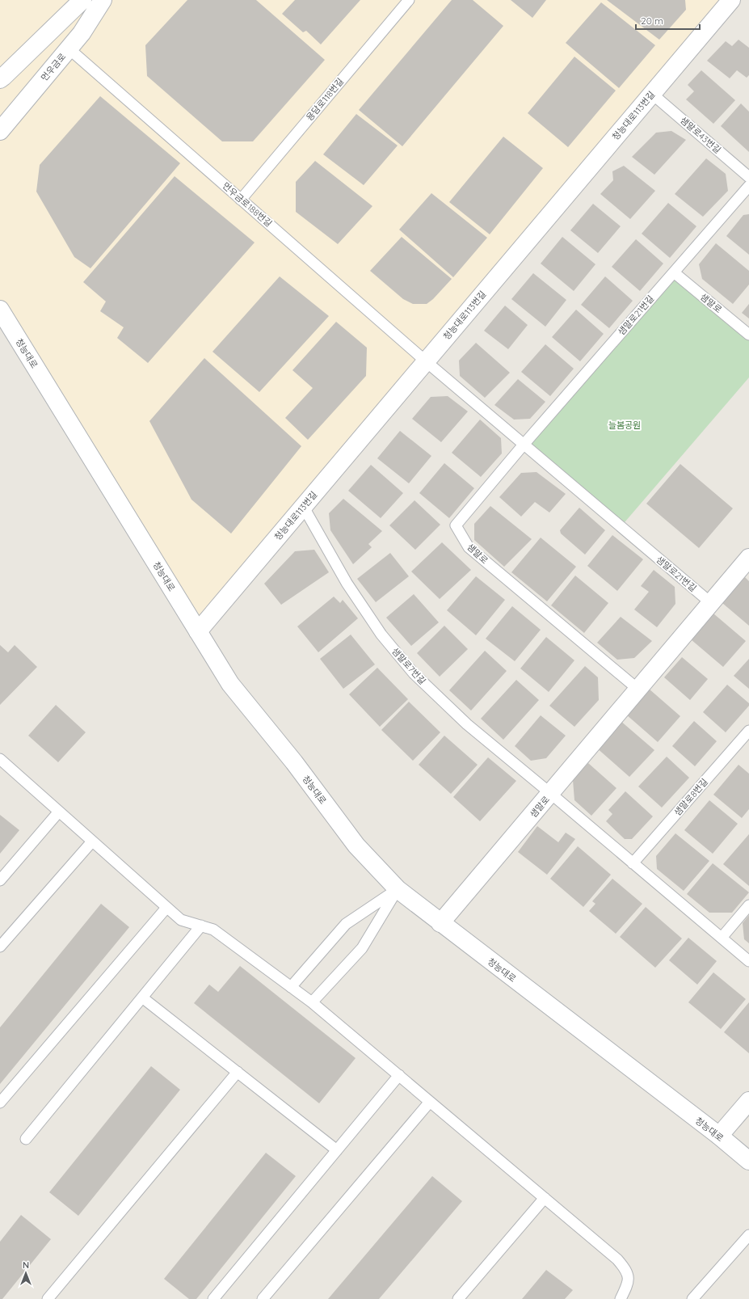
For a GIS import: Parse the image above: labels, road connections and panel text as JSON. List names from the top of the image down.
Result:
{
  "streets": {
    "main road": [
      "먼우금로",
      "청능대로113번길",
      "샘말로",
      "청능대로"
    ],
    "lane": [
      "용담로118번길",
      "샘말로43번길",
      "먼우금로188번길",
      "샘말로21번길",
      "샘말로7번길",
      "샘말로8번길"
    ]
  },
  "crossings": [
    ["먼우금로", "먼우금로188번길"],
    ["용담로118번길", "먼우금로188번길"],
    ["청능대로113번길", "샘말로43번길"],
    ["청능대로113번길", "먼우금로188번길"],
    ["청능대로113번길", "샘말로21번길"],
    ["청능대로113번길", "청능대로"],
    ["청능대로113번길", "샘말로7번길"],
    ["먼우금로188번길", "샘말로21번길"],
    ["샘말로", "샘말로21번길"],
    ["샘말로", "청능대로"],
    ["샘말로", "샘말로7번길"]
  ],
  "parks": ["늘봄공원"],
  "scale_bar": "20 m",
  "north": "top"
}
